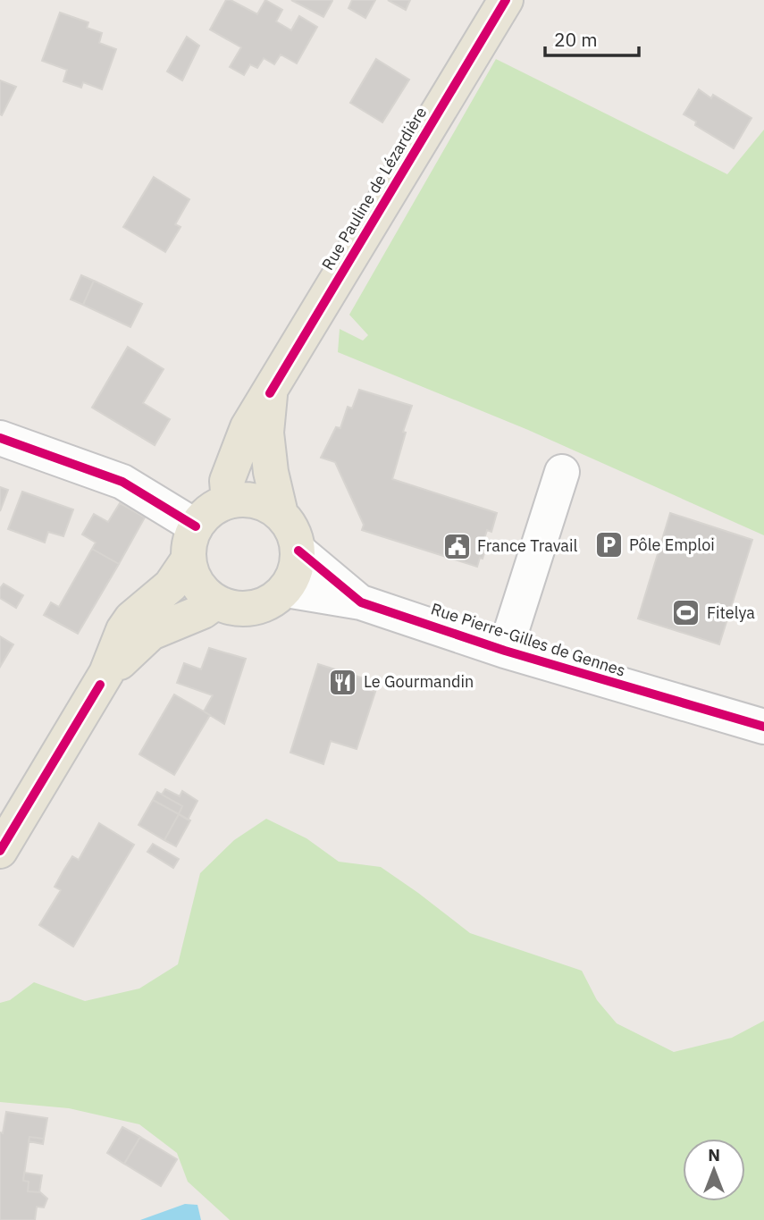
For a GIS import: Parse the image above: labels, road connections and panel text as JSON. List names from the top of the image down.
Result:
{
  "streets": {
    "main road": ["Rue Pauline de Lézardière"],
    "street": ["Rue Pierre-Gilles de Gennes"]
  },
  "crossings": [
    ["Rue Pauline de Lézardière", "Rue Pierre-Gilles de Gennes"]
  ],
  "places": {
    "parking": ["Pôle Emploi"],
    "public building": ["France Travail"],
    "sports": ["Fitelya"],
    "restaurant": ["Le Gourmandin"]
  },
  "scale_bar": "20 m",
  "north": "top"
}
